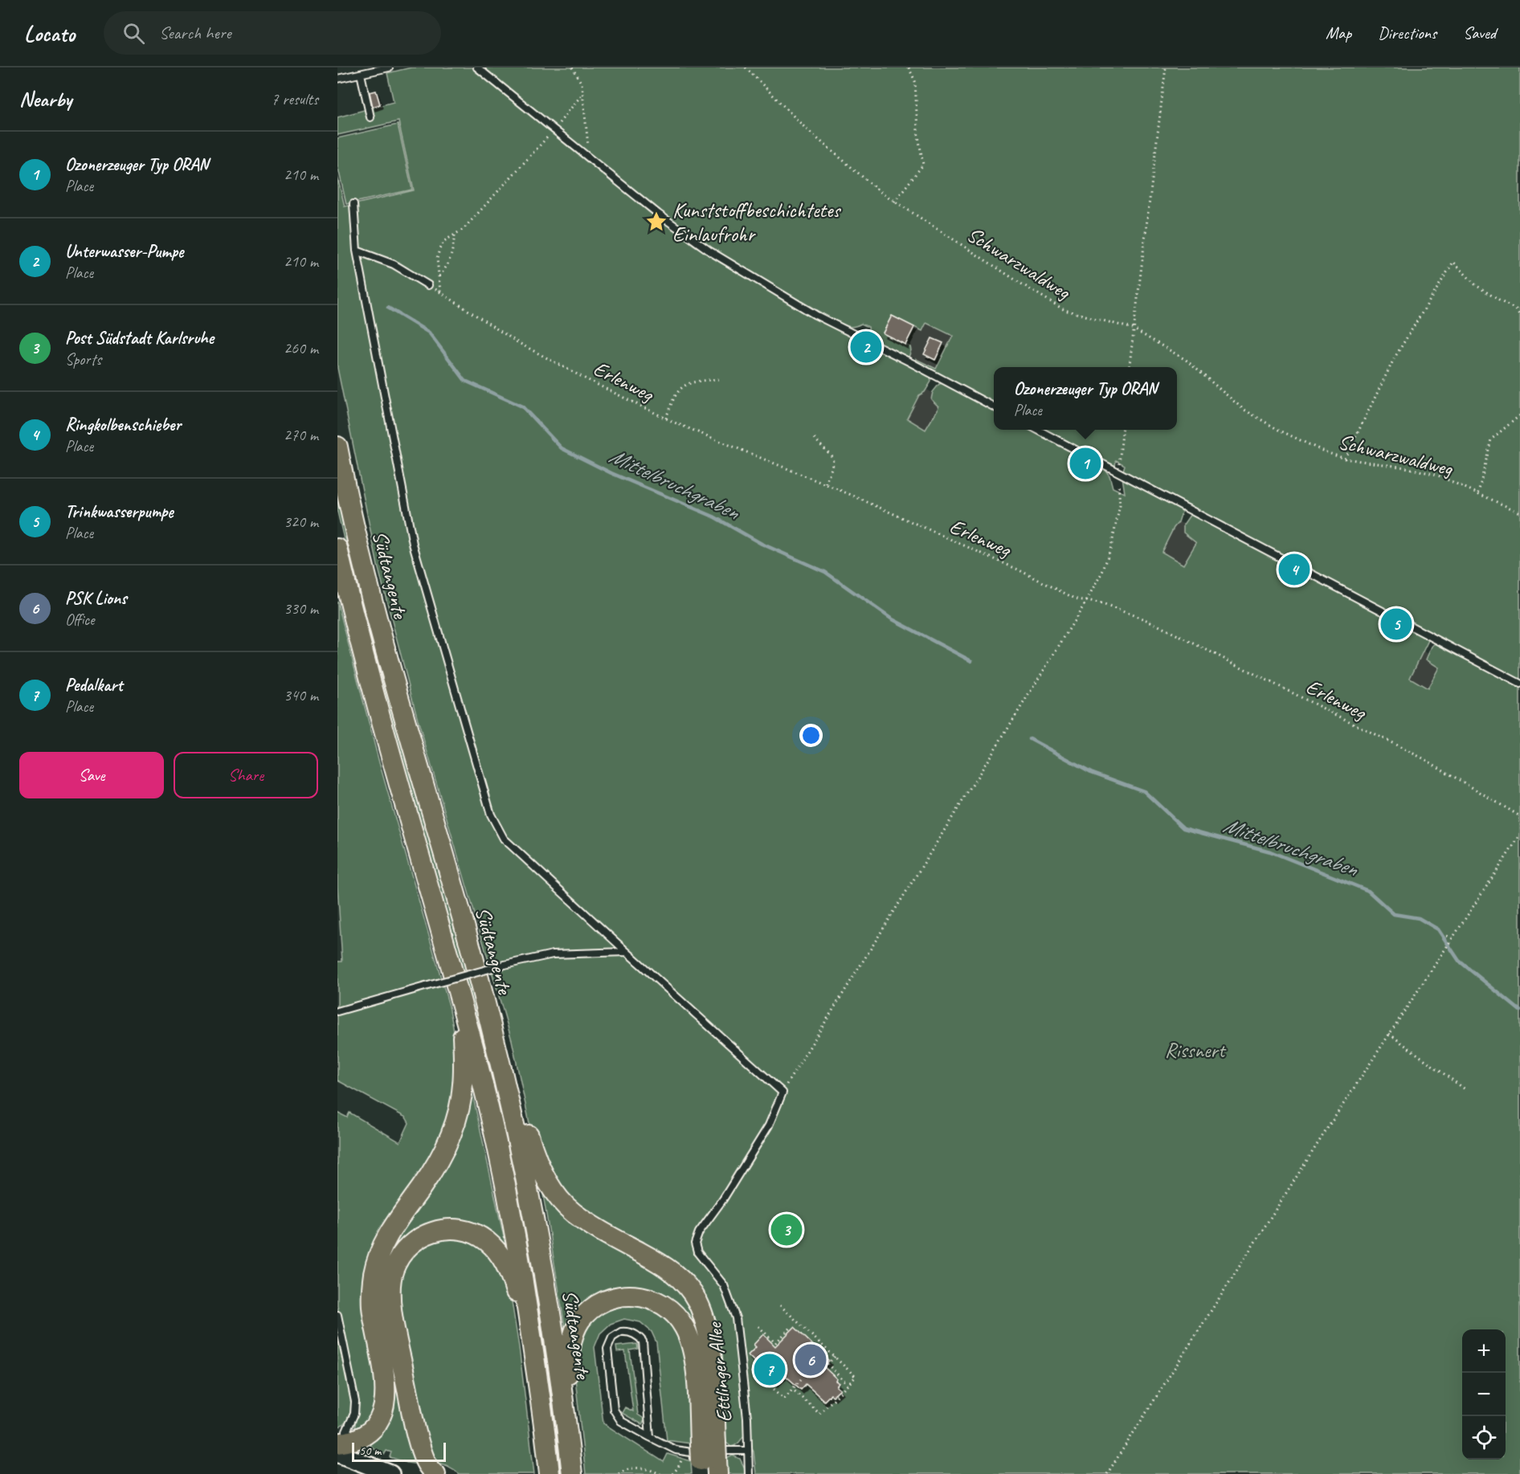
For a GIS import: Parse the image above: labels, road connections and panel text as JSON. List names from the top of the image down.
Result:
{
  "streets": {
    "highway": ["Südtangente"],
    "lane": ["Ettlinger Allee"],
    "path": ["Schwarzwaldweg", "Erlenweg"]
  },
  "water": ["Mittelbruchgraben"],
  "parks": ["Rissnert"],
  "places": {
    "place": ["Kunststoffbeschichtetes Einlaufrohr"]
  },
  "scale_bar": "50 m",
  "page": {
    "header": "Locato",
    "search": "Search here",
    "nav": ["Map", "Directions", "Saved"],
    "heading": ["Nearby", "7 results"],
    "list": [
      {
        "mark": "1",
        "name": "Ozonerzeuger Typ ORAN",
        "note": "Place",
        "value": "210 m"
      },
      {
        "mark": "2",
        "name": "Unterwasser-Pumpe",
        "note": "Place",
        "value": "210 m"
      },
      {
        "mark": "3",
        "name": "Post Südstadt Karlsruhe",
        "note": "Sports",
        "value": "260 m"
      },
      {
        "mark": "4",
        "name": "Ringkolbenschieber",
        "note": "Place",
        "value": "270 m"
      },
      {
        "mark": "5",
        "name": "Trinkwasserpumpe",
        "note": "Place",
        "value": "320 m"
      },
      {
        "mark": "6",
        "name": "PSK Lions",
        "note": "Office",
        "value": "330 m"
      },
      {
        "mark": "7",
        "name": "Pedalkart",
        "note": "Place",
        "value": "340 m"
      }
    ],
    "pins": [
      "2",
      "1",
      "4",
      "5",
      "3",
      "6",
      "7"
    ],
    "popup": ["Ozonerzeuger Typ ORAN", "Place"],
    "buttons": ["Save", "Share"],
    "map_buttons": ["+", "−"],
    "scale": "50 m"
  }
}
